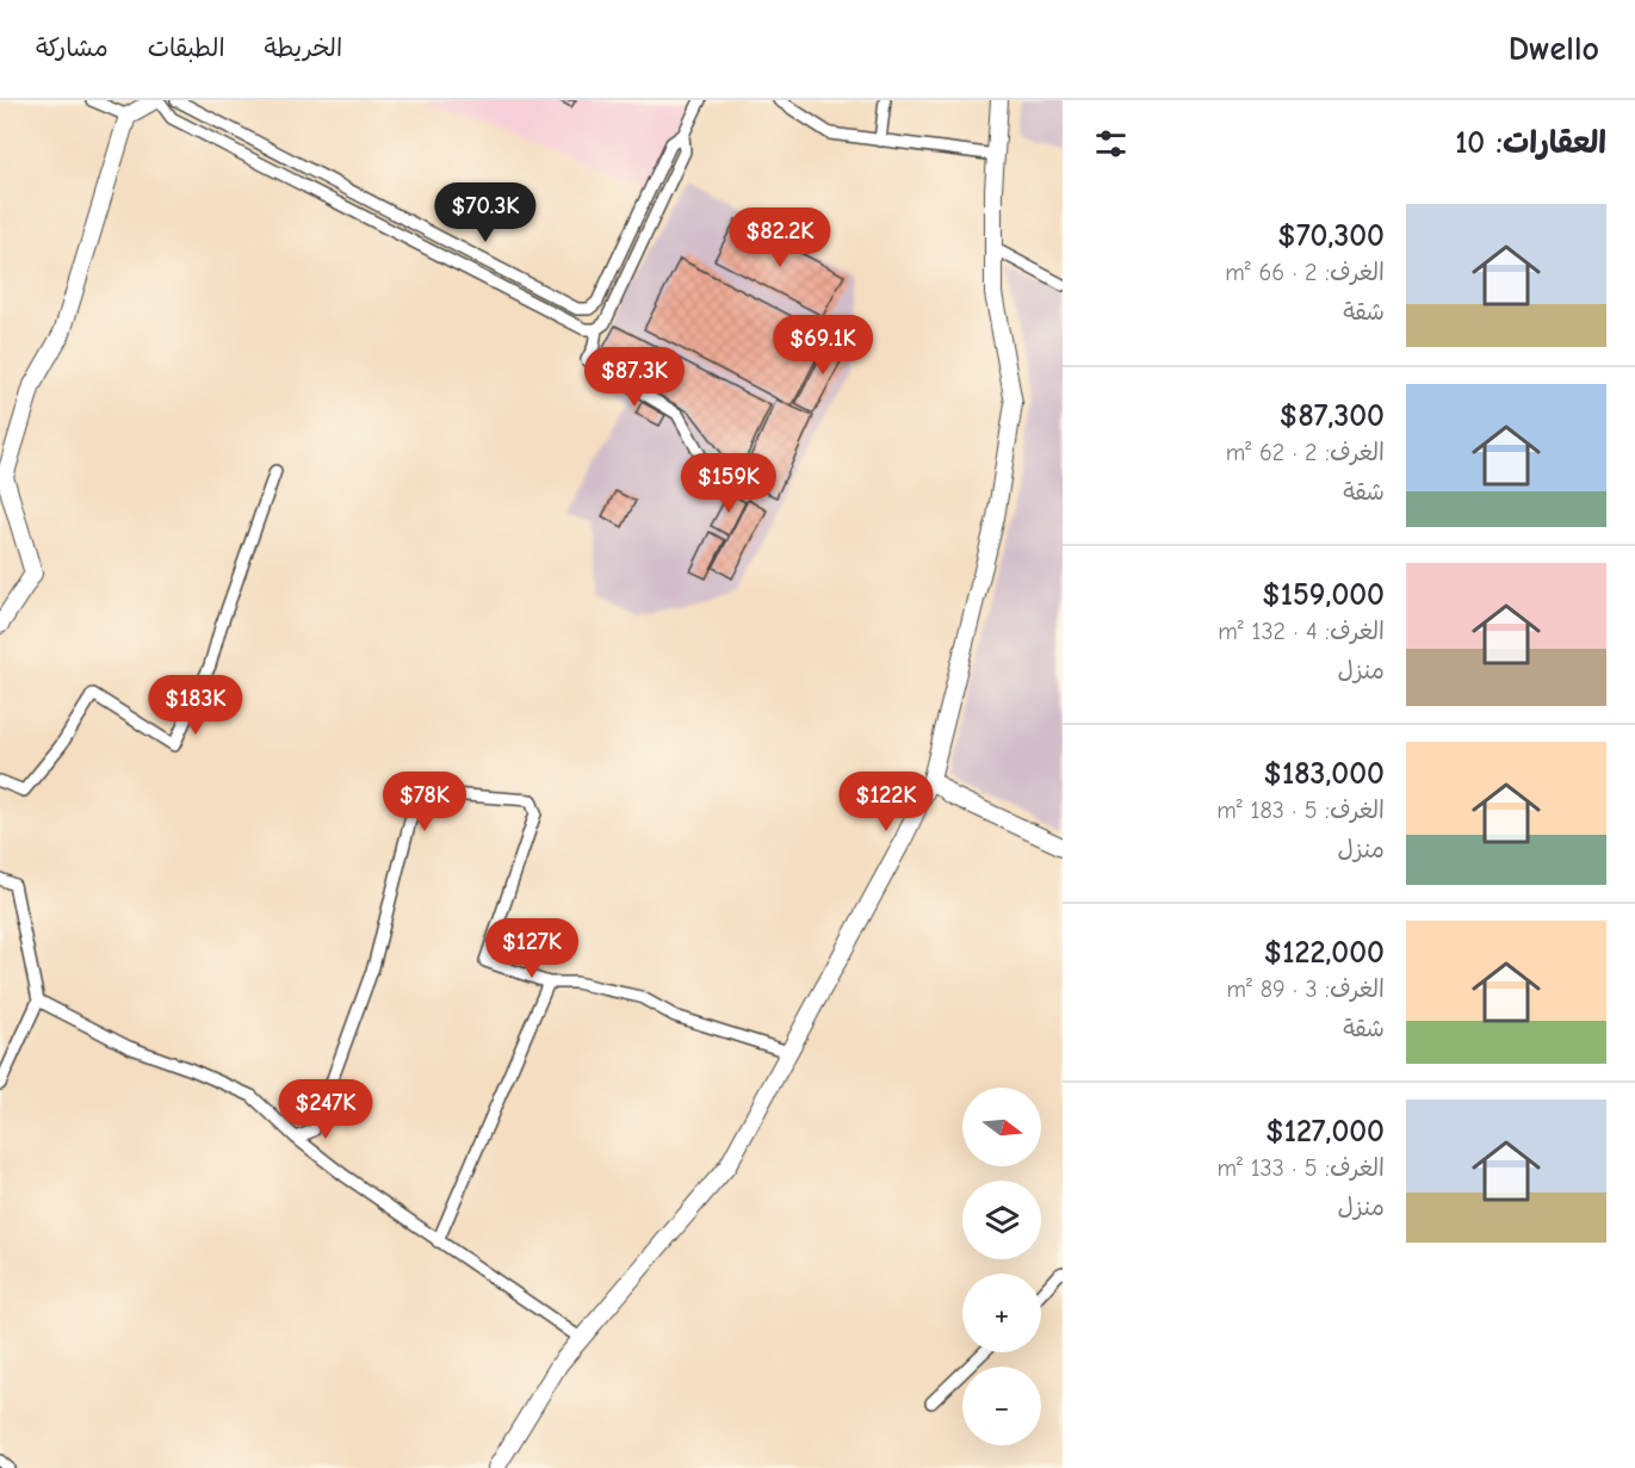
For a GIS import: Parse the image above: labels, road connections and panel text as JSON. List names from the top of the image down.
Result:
{
  "north": "right",
  "page": {
    "header": "Dwello",
    "nav": ["الخريطة", "الطبقات", "مشاركة"],
    "heading": "العقارات: 10",
    "price": [
      "$70.3K",
      "$82.2K",
      "$69.1K",
      "$87.3K",
      "$159K",
      "$183K",
      "$78K",
      "$122K",
      "$127K",
      "$247K"
    ],
    "list": [
      {
        "name": "$70,300",
        "note": "الغرف: 2 · 66 m² · شقة"
      },
      {
        "name": "$87,300",
        "note": "الغرف: 2 · 62 m² · شقة"
      },
      {
        "name": "$159,000",
        "note": "الغرف: 4 · 132 m² · منزل"
      },
      {
        "name": "$183,000",
        "note": "الغرف: 5 · 183 m² · منزل"
      },
      {
        "name": "$122,000",
        "note": "الغرف: 3 · 89 m² · شقة"
      },
      {
        "name": "$127,000",
        "note": "الغرف: 5 · 133 m² · منزل"
      }
    ],
    "map_buttons": ["+", "−"]
  }
}
